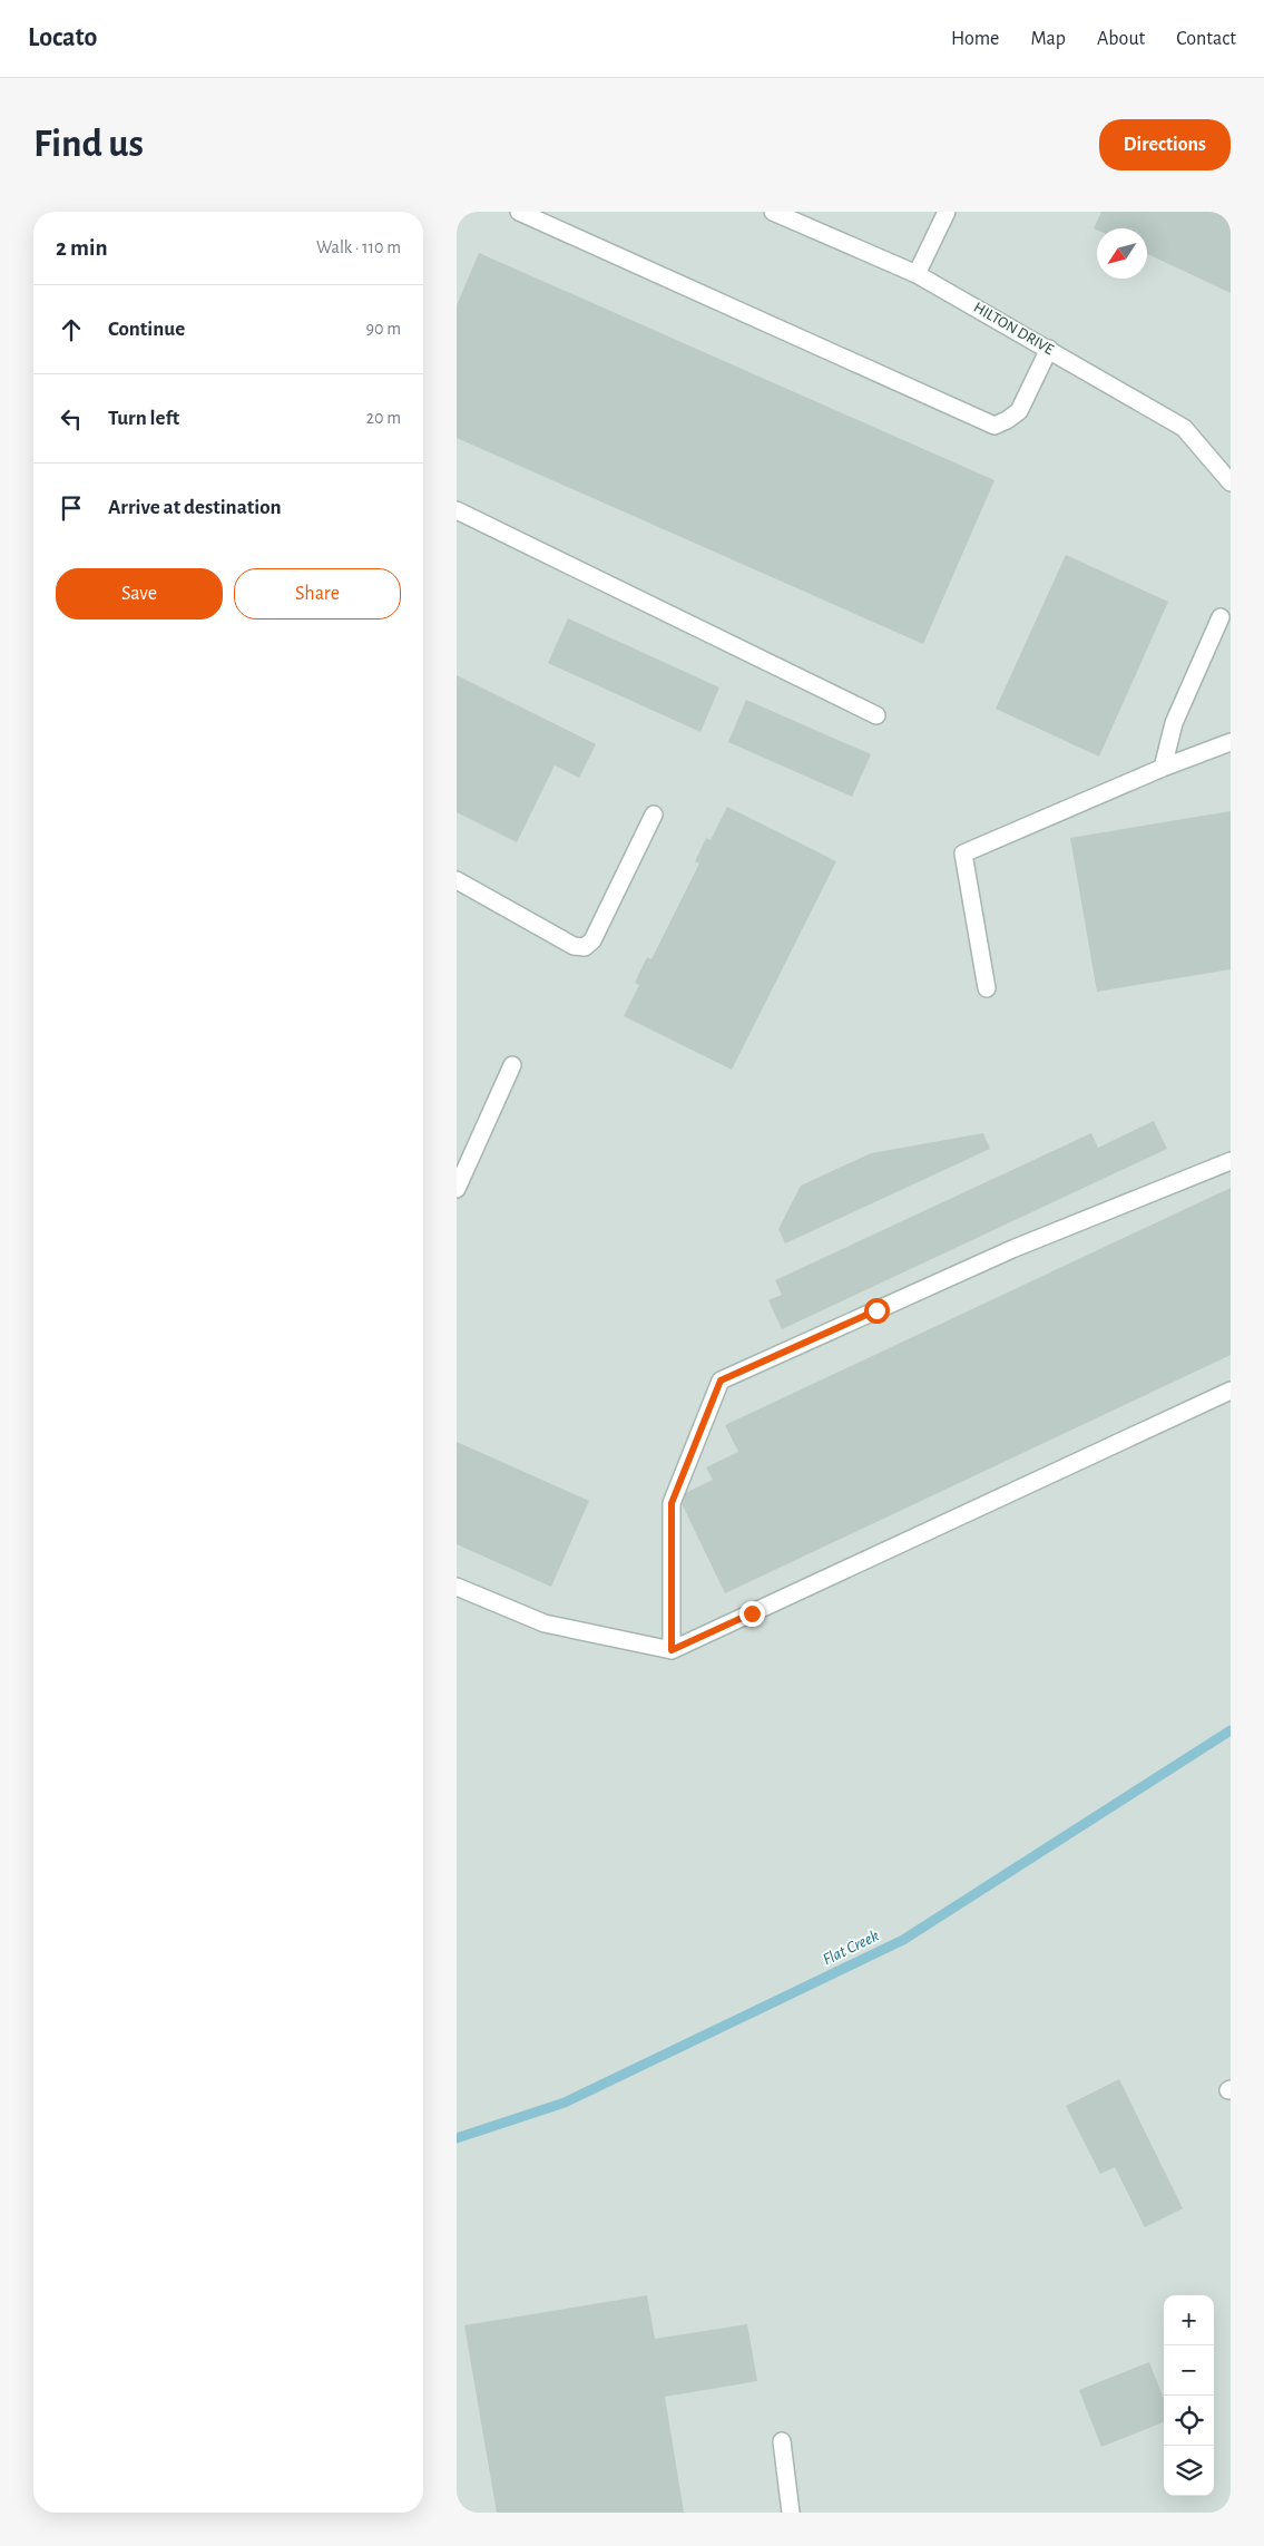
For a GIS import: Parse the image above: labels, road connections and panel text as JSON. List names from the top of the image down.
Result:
{
  "streets": {
    "street": ["HILTON DRIVE"]
  },
  "water": ["Flat Creek"],
  "north": "bottom left",
  "page": {
    "header": "Locato",
    "nav": [
      "Home",
      "Map",
      "About",
      "Contact"
    ],
    "buttons": [
      "Directions",
      ["Save", "Share"]
    ],
    "title": "Find us",
    "heading": ["2 min", "Walk · 110 m"],
    "list": [
      ["Continue", "90 m"],
      ["Turn left", "20 m"],
      "Arrive at destination"
    ],
    "map_buttons": ["+", "−"]
  }
}
